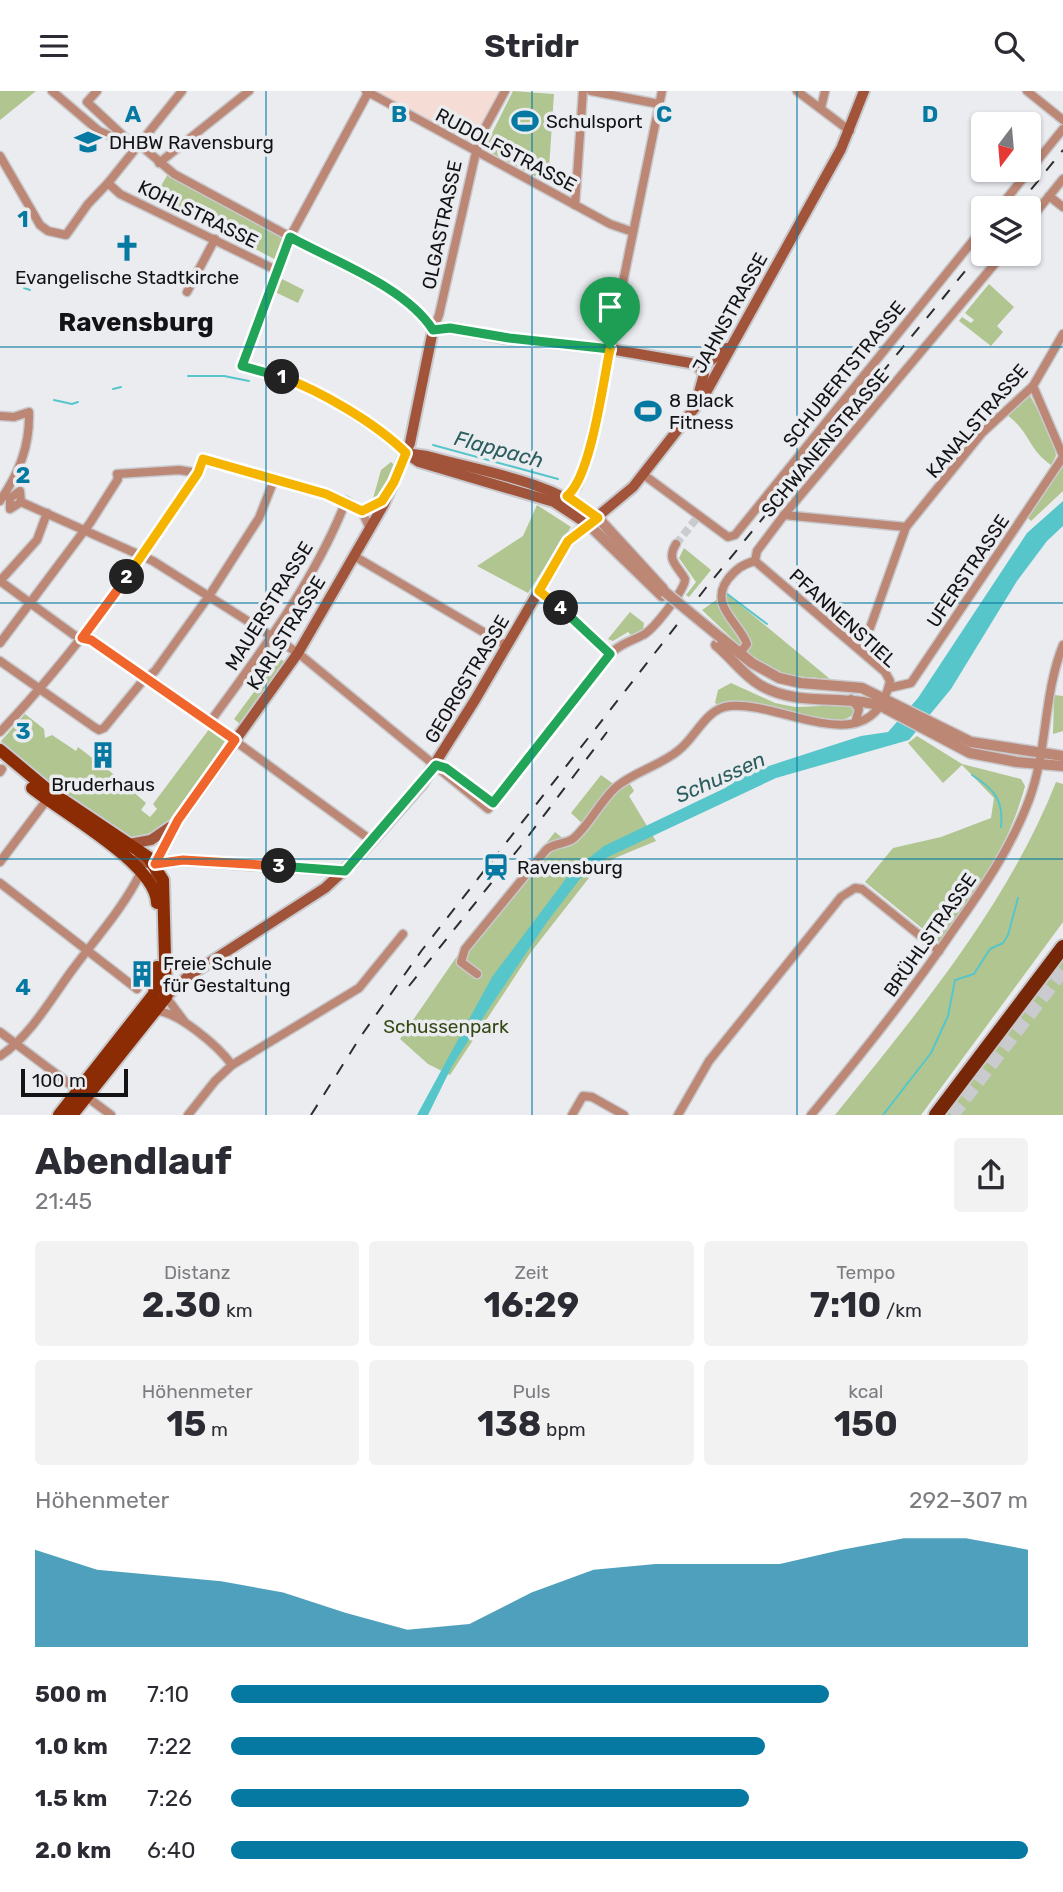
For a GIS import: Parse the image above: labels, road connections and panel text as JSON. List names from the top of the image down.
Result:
{
  "streets": {
    "main road": [
      "OLGASTRASSE",
      "JAHNSTRASSE",
      "KARLSTRASSE",
      "GEORGSTRASSE"
    ],
    "street": [
      "RUDOLFSTRASSE",
      "KOHLSTRASSE",
      "SCHUBERTSTRASSE",
      "KANALSTRASSE",
      "SCHWANENSTRASSE",
      "UFERSTRASSE",
      "MAUERSTRASSE",
      "PFANNENSTIEL",
      "BRÜHLSTRASSE"
    ]
  },
  "crossings": [
    ["RUDOLFSTRASSE", "OLGASTRASSE"],
    ["OLGASTRASSE", "KARLSTRASSE"],
    ["JAHNSTRASSE", "SCHUBERTSTRASSE"],
    ["JAHNSTRASSE", "GEORGSTRASSE"],
    ["KANALSTRASSE", "UFERSTRASSE"],
    ["KANALSTRASSE", "PFANNENSTIEL"],
    ["SCHWANENSTRASSE", "PFANNENSTIEL"],
    ["UFERSTRASSE", "PFANNENSTIEL"]
  ],
  "districts": ["Ravensburg"],
  "water": ["Flappach", "Schussen"],
  "parks": ["Schussenpark"],
  "places": {
    "sports": ["Schulsport", "8 Black Fitness"],
    "school or university": ["DHBW Ravensburg"],
    "church": ["Evangelische Stadtkirche"],
    "building": ["Bruderhaus", "Freie Schule für Gestaltung"],
    "station": ["Ravensburg"]
  },
  "scale_bar": "100 m",
  "north": "bottom",
  "page": {
    "header": "Stridr",
    "pins": [
      "1",
      "2",
      "4",
      "3"
    ],
    "scale": "100 m",
    "heading": ["Abendlauf", "21:45"],
    "stats": [
      ["Distanz", "2.30 km"],
      ["Zeit", "16:29"],
      ["Tempo", "7:10 /km"],
      ["Höhenmeter", "15 m"],
      ["Puls", "138 bpm"],
      ["kcal", "150"]
    ],
    "chart": ["Höhenmeter", "292–307 m"],
    "list": [
      {
        "name": "500 m",
        "note": "7:10"
      },
      {
        "name": "1.0 km",
        "note": "7:22"
      },
      {
        "name": "1.5 km",
        "note": "7:26"
      },
      {
        "name": "2.0 km",
        "note": "6:40"
      }
    ]
  },
  "grid": {
    "columns": [
      "A",
      "B",
      "C",
      "D"
    ],
    "rows": [
      "1",
      "2",
      "3",
      "4"
    ]
  }
}
